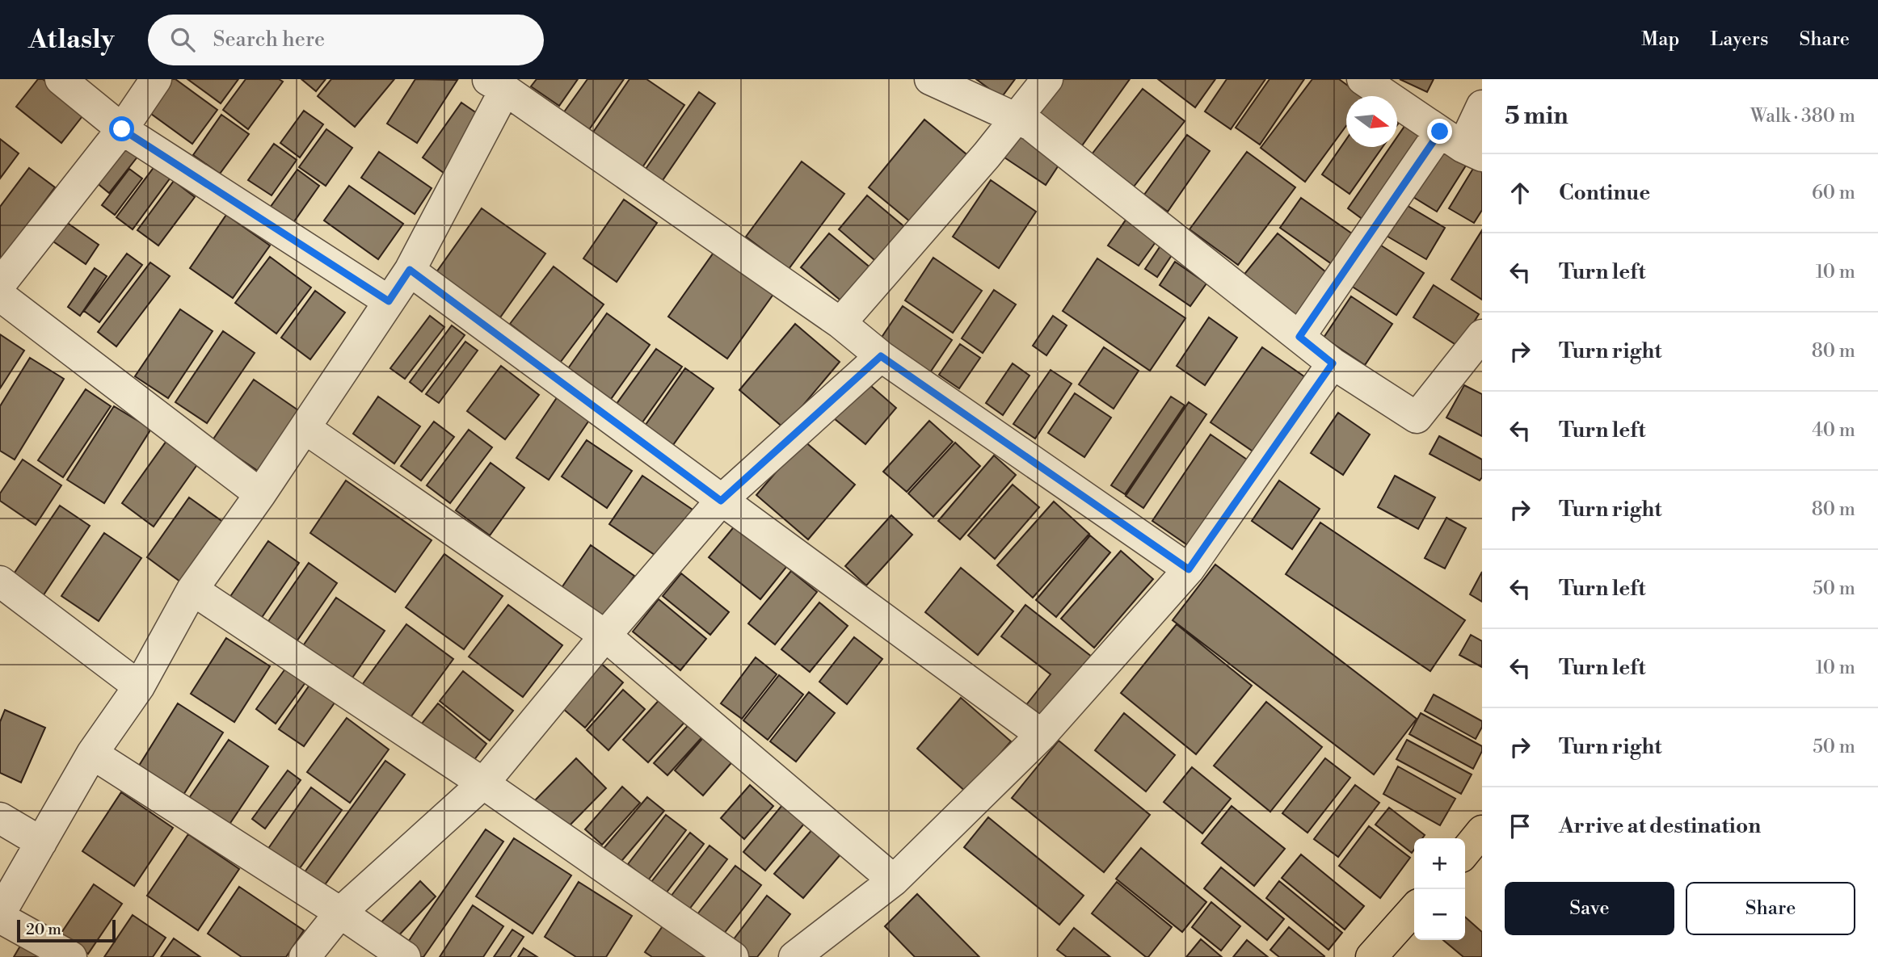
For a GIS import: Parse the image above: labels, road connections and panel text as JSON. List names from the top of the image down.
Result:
{
  "scale_bar": "20 m",
  "north": "right",
  "page": {
    "header": "Atlasly",
    "search": "Search here",
    "nav": ["Map", "Layers", "Share"],
    "heading": ["5 min", "Walk · 380 m"],
    "list": [
      ["Continue", "60 m"],
      ["Turn left", "10 m"],
      ["Turn right", "80 m"],
      ["Turn left", "40 m"],
      ["Turn right", "80 m"],
      ["Turn left", "50 m"],
      ["Turn left", "10 m"],
      ["Turn right", "50 m"],
      "Arrive at destination"
    ],
    "map_buttons": ["+", "−"],
    "buttons": ["Save", "Share"],
    "scale": "20 m"
  }
}
